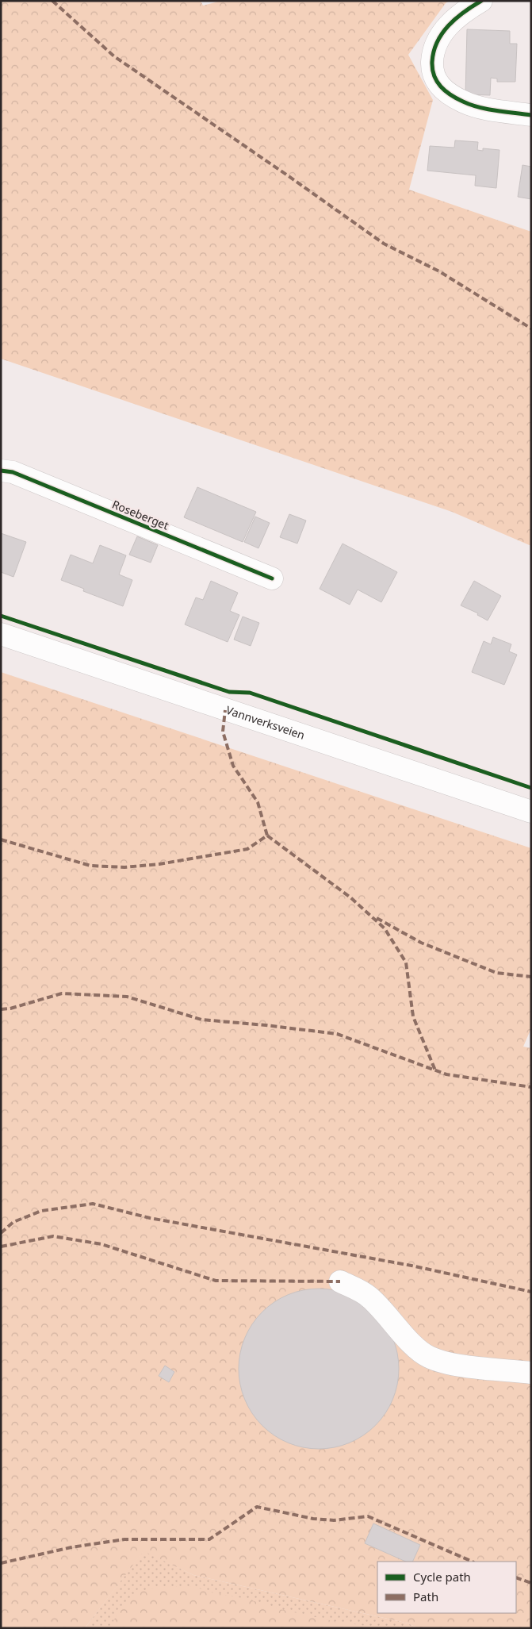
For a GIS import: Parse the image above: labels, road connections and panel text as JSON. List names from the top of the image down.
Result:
{
  "streets": {
    "main road": ["Roseberget", "Vannverksveien"]
  },
  "legend": ["Cycle path", "Path"]
}
